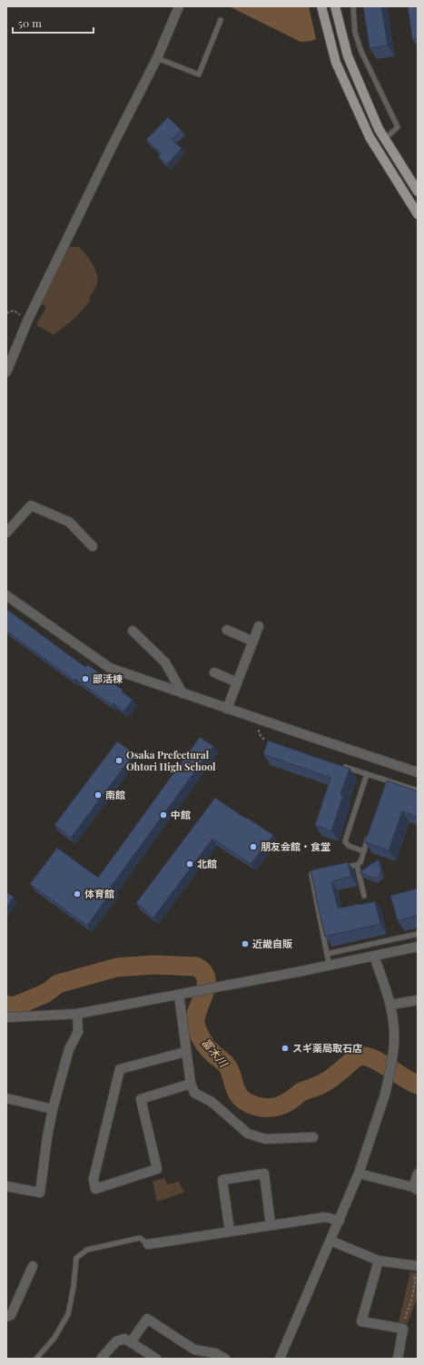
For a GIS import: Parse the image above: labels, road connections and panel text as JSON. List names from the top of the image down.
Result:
{
  "water": ["富木川"],
  "places": [
    "部活棟",
    "Osaka Prefectural Ohtori High School",
    "南館",
    "中館",
    "朋友会館・食堂",
    "北館",
    "体育館",
    "近畿自販",
    "スギ薬局取石店"
  ],
  "scale_bar": "50 m"
}
